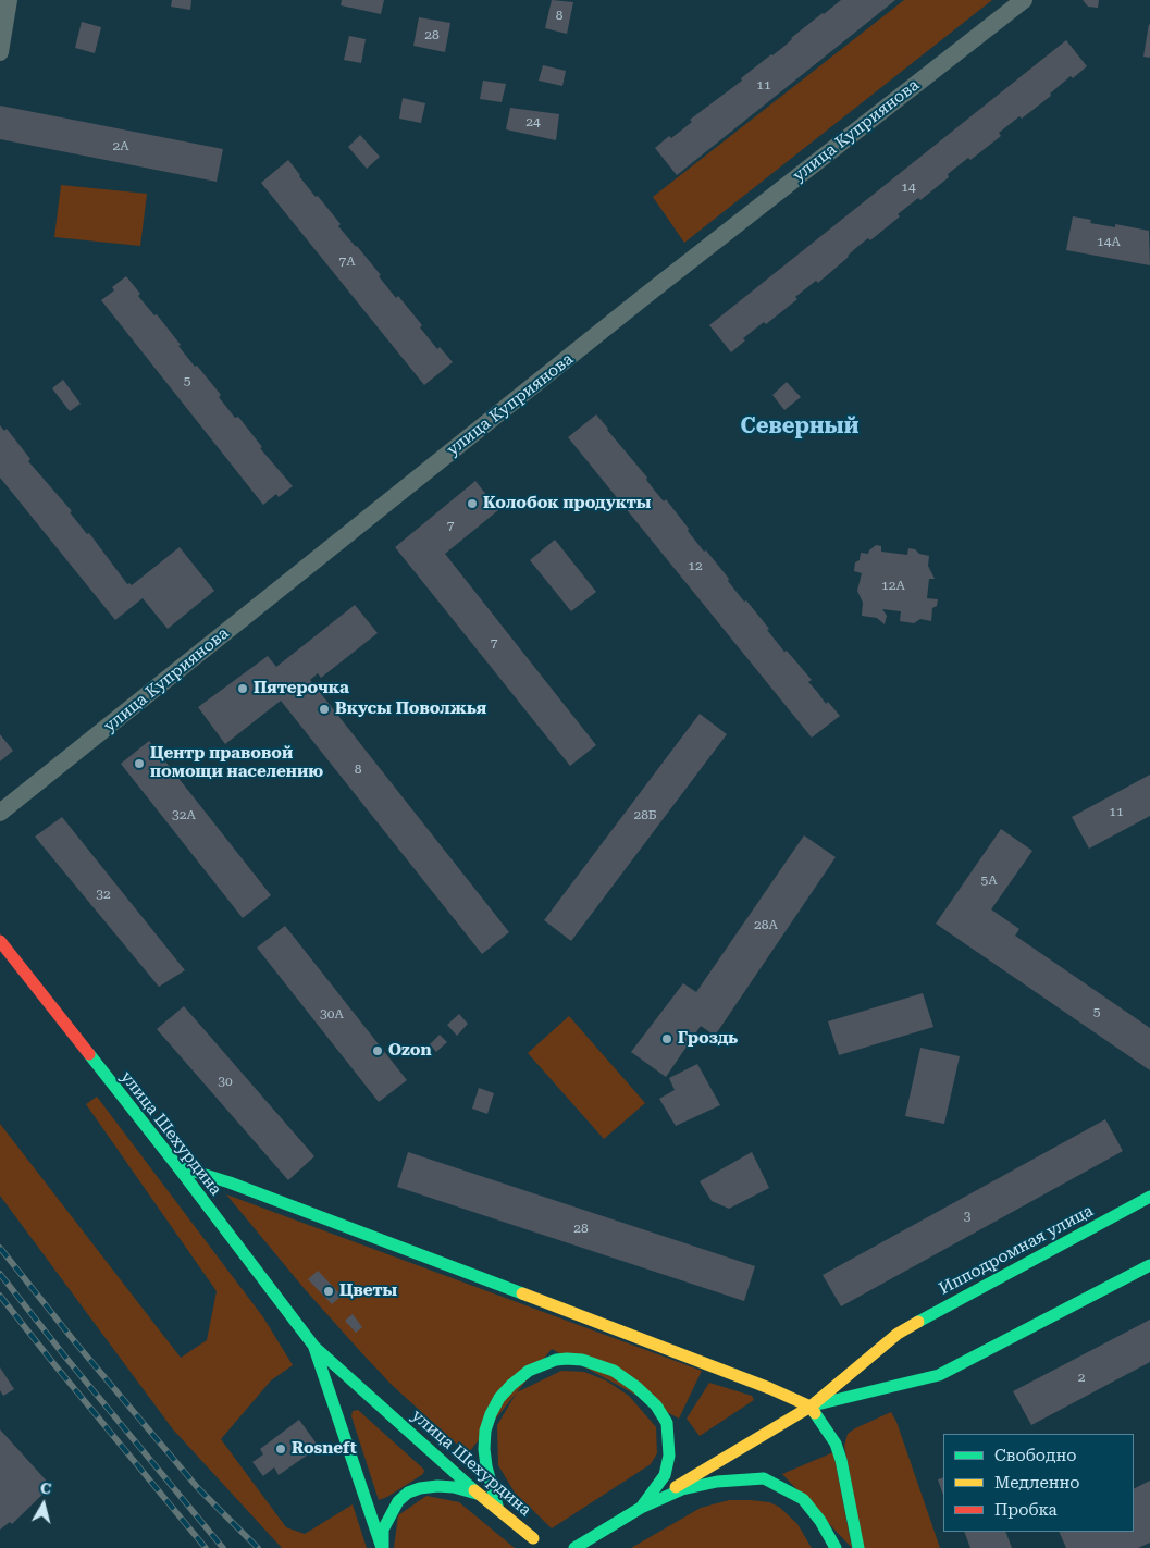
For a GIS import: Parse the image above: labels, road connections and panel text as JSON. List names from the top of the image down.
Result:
{
  "streets": {
    "main road": ["улица Шехурдина", "Ипподромная улица"],
    "street": ["улица Куприянова"]
  },
  "districts": ["Северный"],
  "places": [
    "Колобок продукты",
    "Пятерочка",
    "Вкусы Поволжья",
    "Центр правовой помощи населению",
    "Гроздь",
    "Ozon",
    "Цветы",
    "Rosneft"
  ],
  "house_numbers": [
    "8",
    "28",
    "11",
    "24",
    "2А",
    "14",
    "14А",
    "7А",
    "5",
    "7",
    "12",
    "12А",
    "7",
    "8",
    "11",
    "32А",
    "28Б",
    "5А",
    "32",
    "28А",
    "5",
    "30А",
    "30",
    "3",
    "28",
    "2"
  ],
  "legend": ["Свободно", "Медленно", "Пробка"],
  "north": "top"
}
